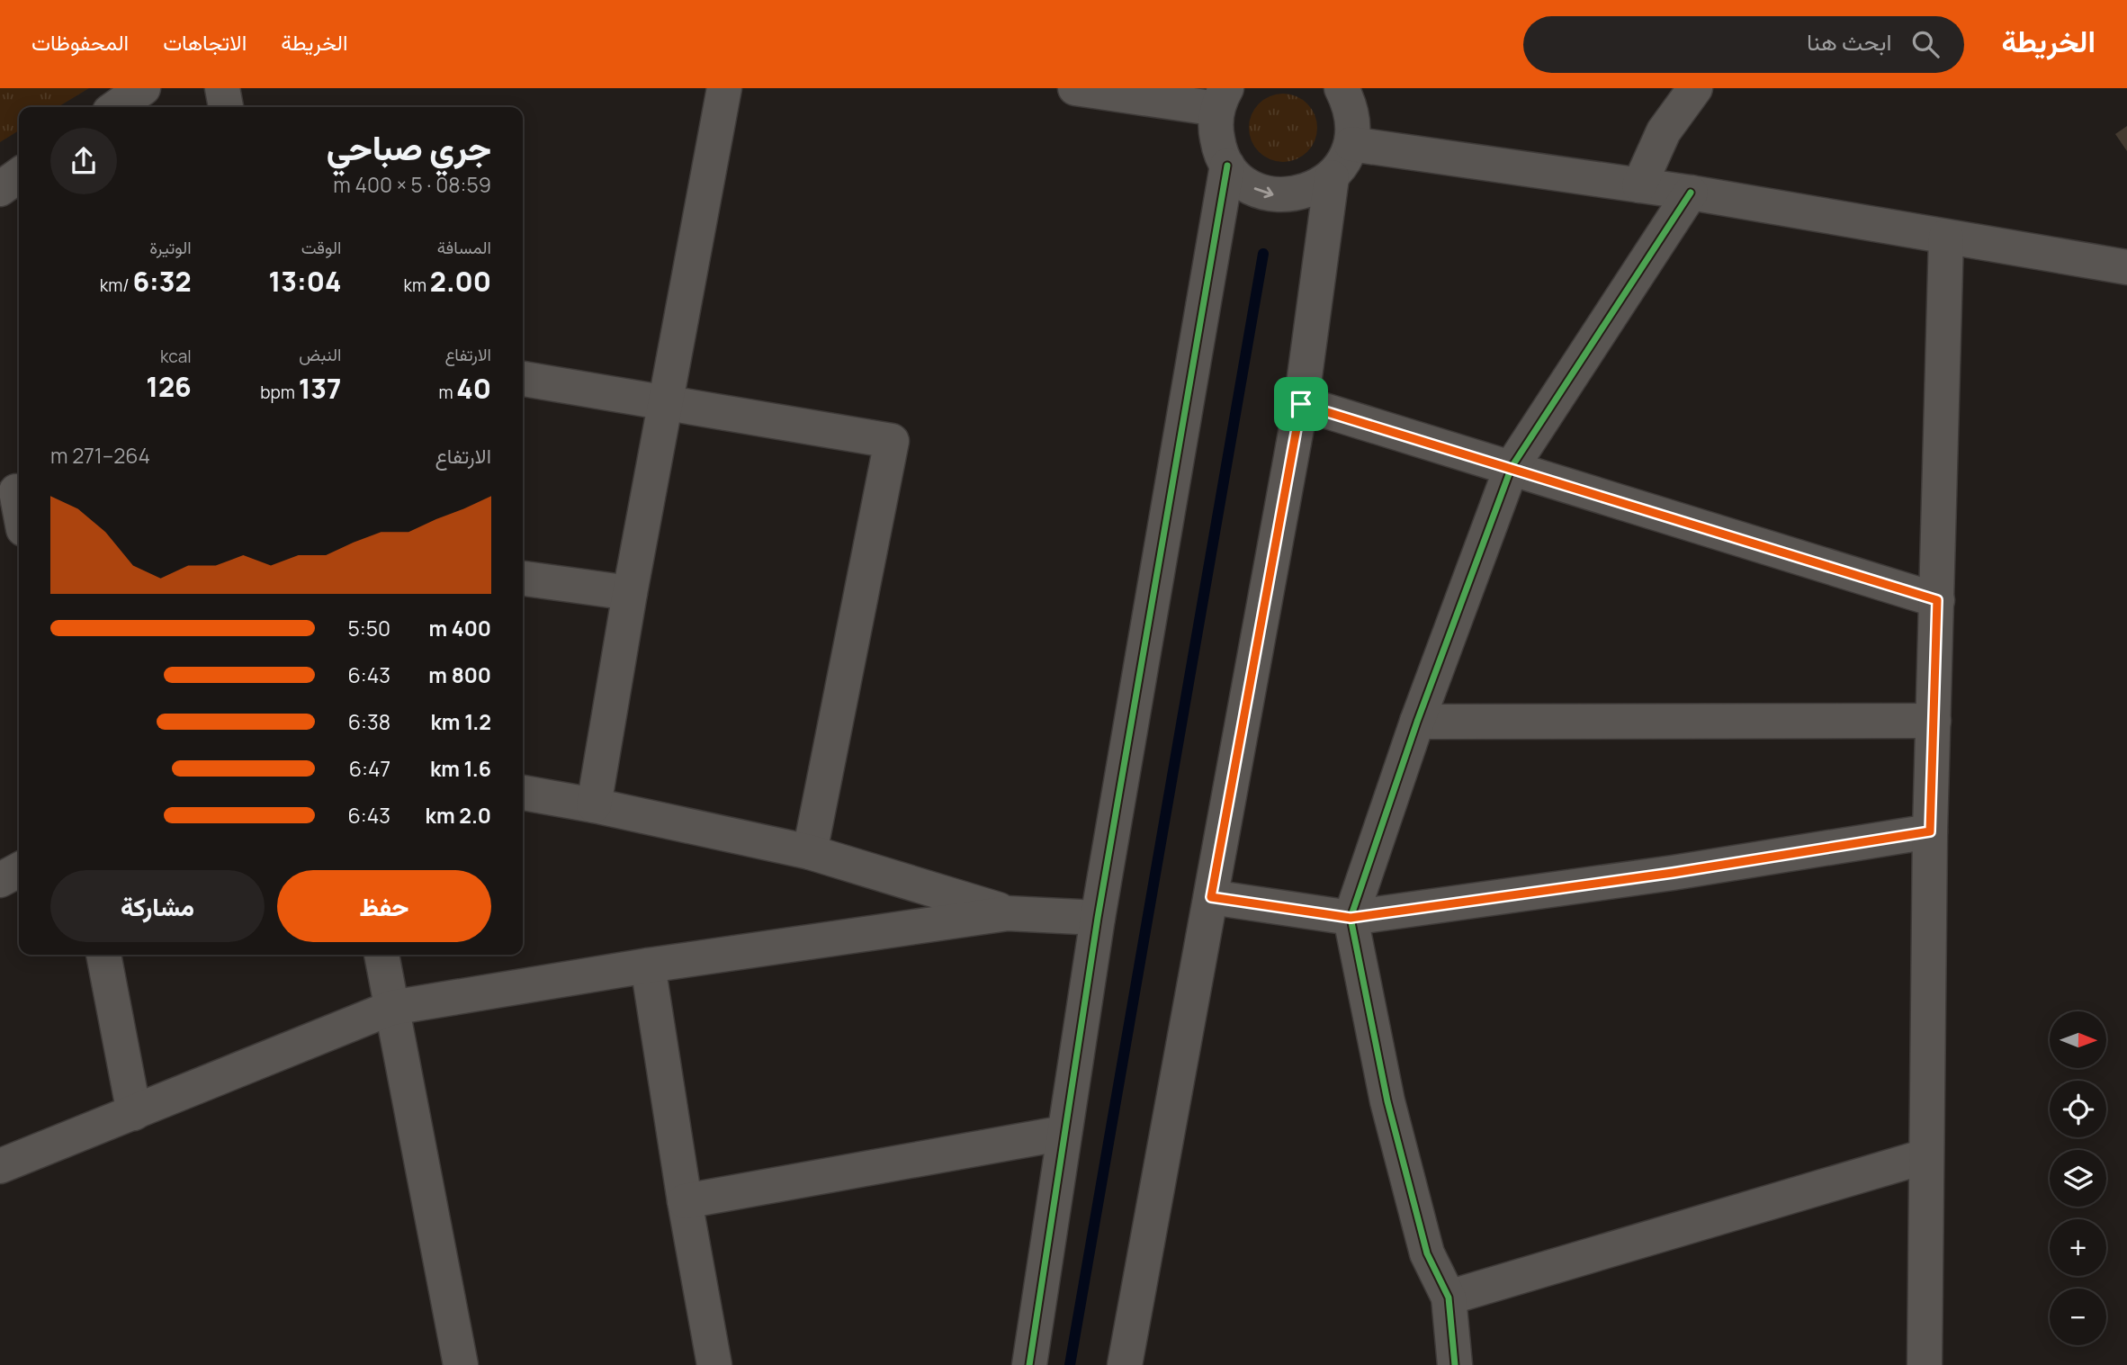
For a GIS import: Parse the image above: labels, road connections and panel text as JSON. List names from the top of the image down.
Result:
{
  "north": "right",
  "page": {
    "header": "الخريطة",
    "search": "ابحث هنا",
    "nav": ["الخريطة", "الاتجاهات", "المحفوظات"],
    "heading": ["جري صباحي", "08:59 · 5 × 400 m"],
    "stats": [
      ["المسافة", "2.00 km"],
      ["الوقت", "13:04"],
      ["الوتيرة", "6:32 /km"],
      ["الارتفاع", "40 m"],
      ["النبض", "137 bpm"],
      ["kcal", "126"]
    ],
    "chart": ["الارتفاع", "264–271 m"],
    "list": [
      {
        "name": "400 m",
        "note": "5:50"
      },
      {
        "name": "800 m",
        "note": "6:43"
      },
      {
        "name": "1.2 km",
        "note": "6:38"
      },
      {
        "name": "1.6 km",
        "note": "6:47"
      },
      {
        "name": "2.0 km",
        "note": "6:43"
      }
    ],
    "buttons": ["حفظ", "مشاركة"],
    "map_buttons": ["+", "−"]
  }
}
